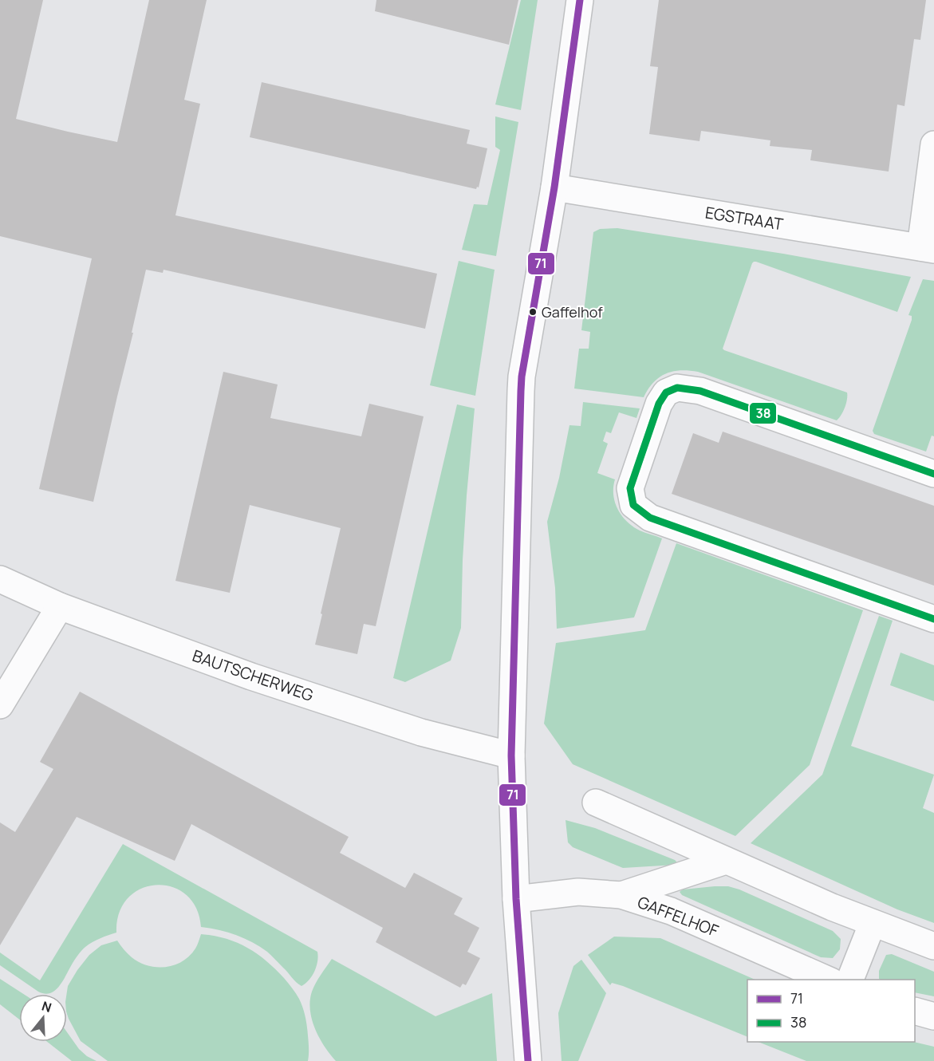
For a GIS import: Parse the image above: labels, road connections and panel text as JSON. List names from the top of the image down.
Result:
{
  "streets": {
    "street": ["EGSTRAAT", "BAUTSCHERWEG", "GAFFELHOF"]
  },
  "places": ["Gaffelhof"],
  "lines": ["transit line 71", "transit line 38"],
  "legend": ["71", "38"],
  "north": "top"
}
